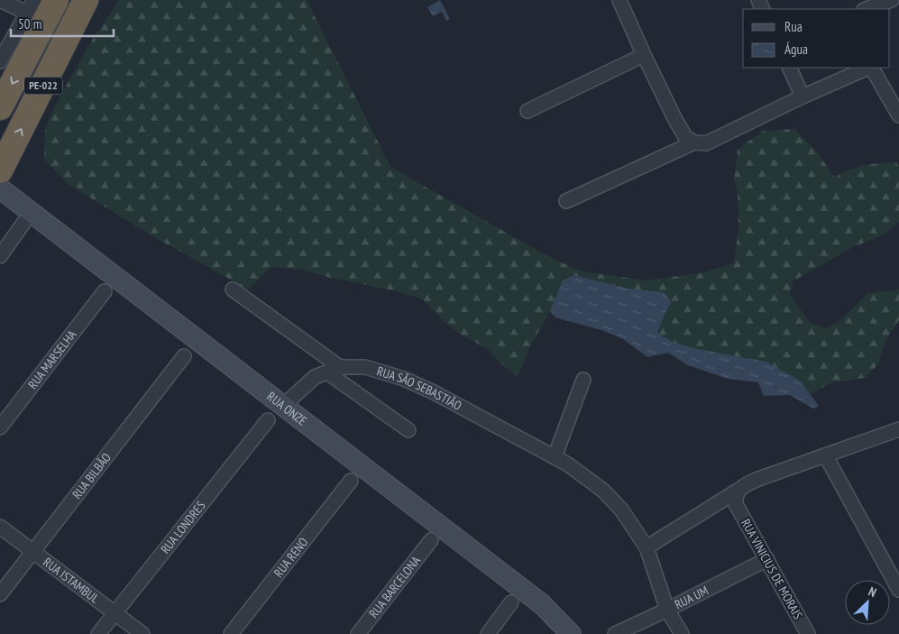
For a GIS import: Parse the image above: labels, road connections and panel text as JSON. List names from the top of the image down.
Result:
{
  "streets": {
    "highway": ["PE-022"],
    "street": [
      "RUA MARSELHA",
      "RUA SÃO SEBASTIÃO",
      "RUA ONZE",
      "RUA BILBÃO",
      "RUA LONDRES",
      "RUA RENO",
      "RUA VINICIUS DE MORAIS",
      "RUA ISTAMBUL",
      "RUA BARCELONA",
      "RUA UM"
    ]
  },
  "crossings": [
    ["RUA SÃO SEBASTIÃO", "RUA ONZE"],
    ["RUA SÃO SEBASTIÃO", "RUA UM"],
    ["RUA BILBÃO", "RUA ISTAMBUL"],
    ["RUA LONDRES", "RUA ISTAMBUL"],
    ["RUA VINICIUS DE MORAIS", "RUA UM"]
  ],
  "legend": ["Rua", "Água"],
  "scale_bar": "50 m",
  "north": "top right"
}
